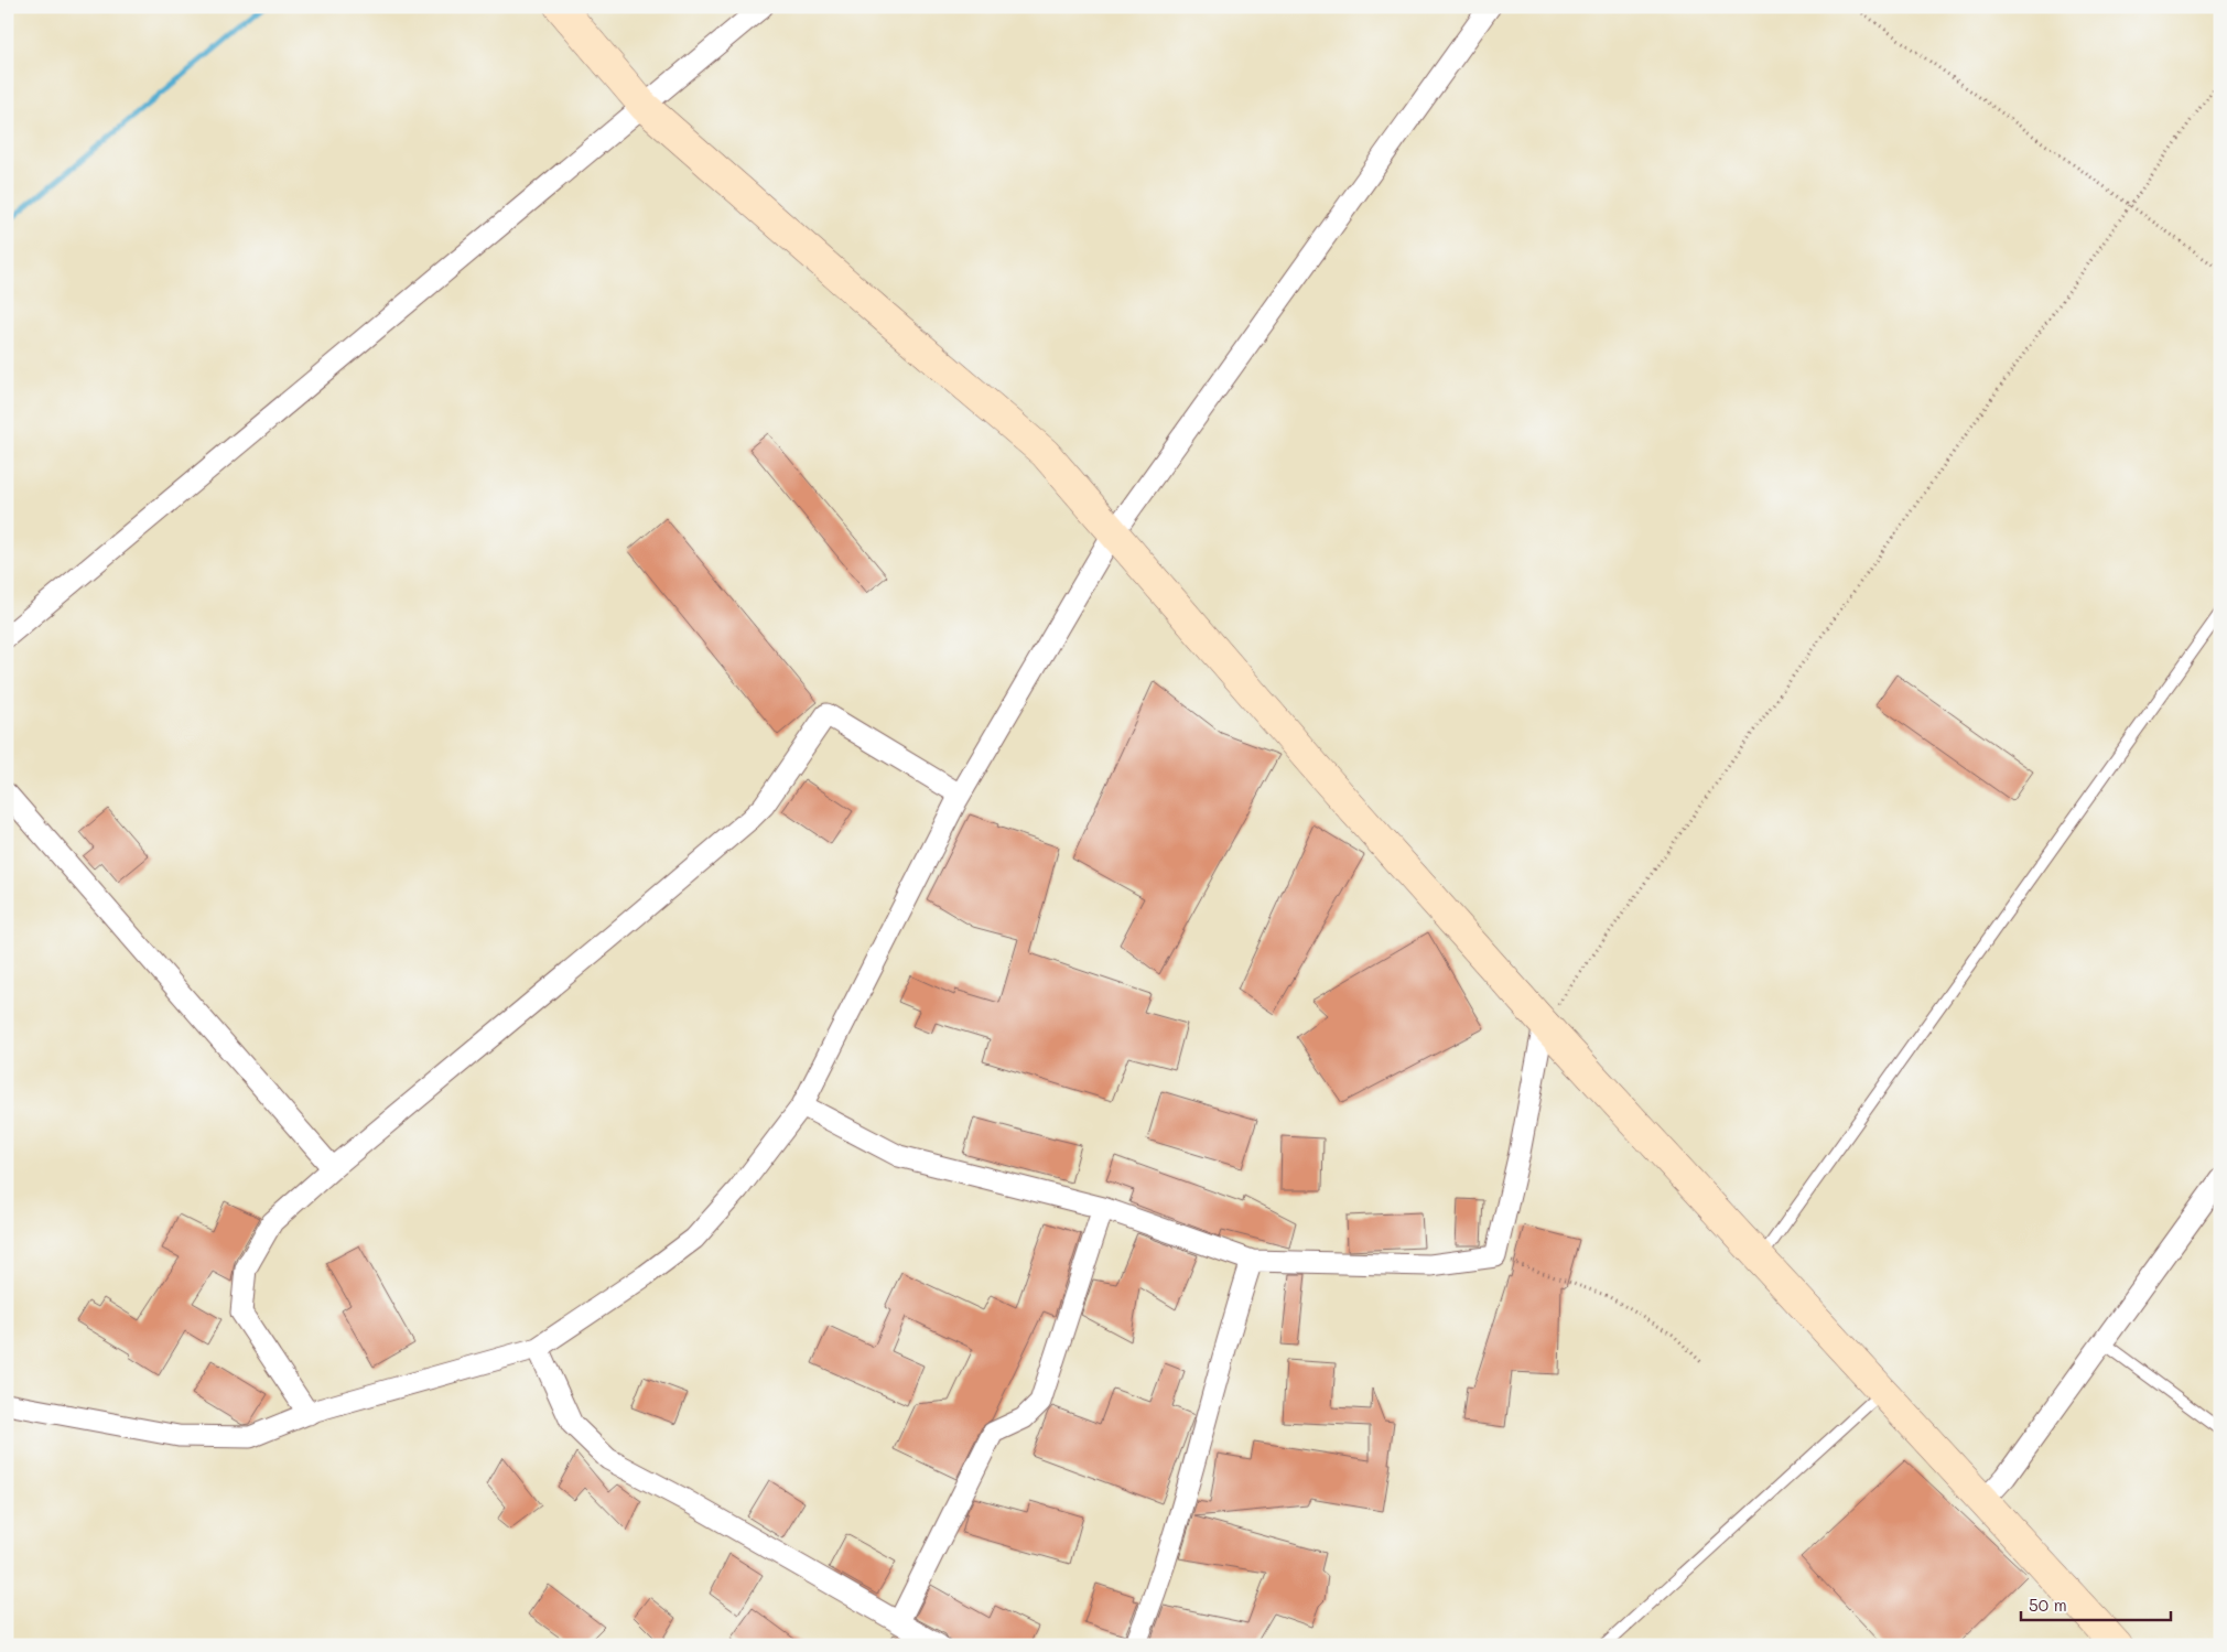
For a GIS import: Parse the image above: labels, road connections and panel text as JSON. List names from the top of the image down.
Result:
{
  "scale_bar": "50 m"
}
